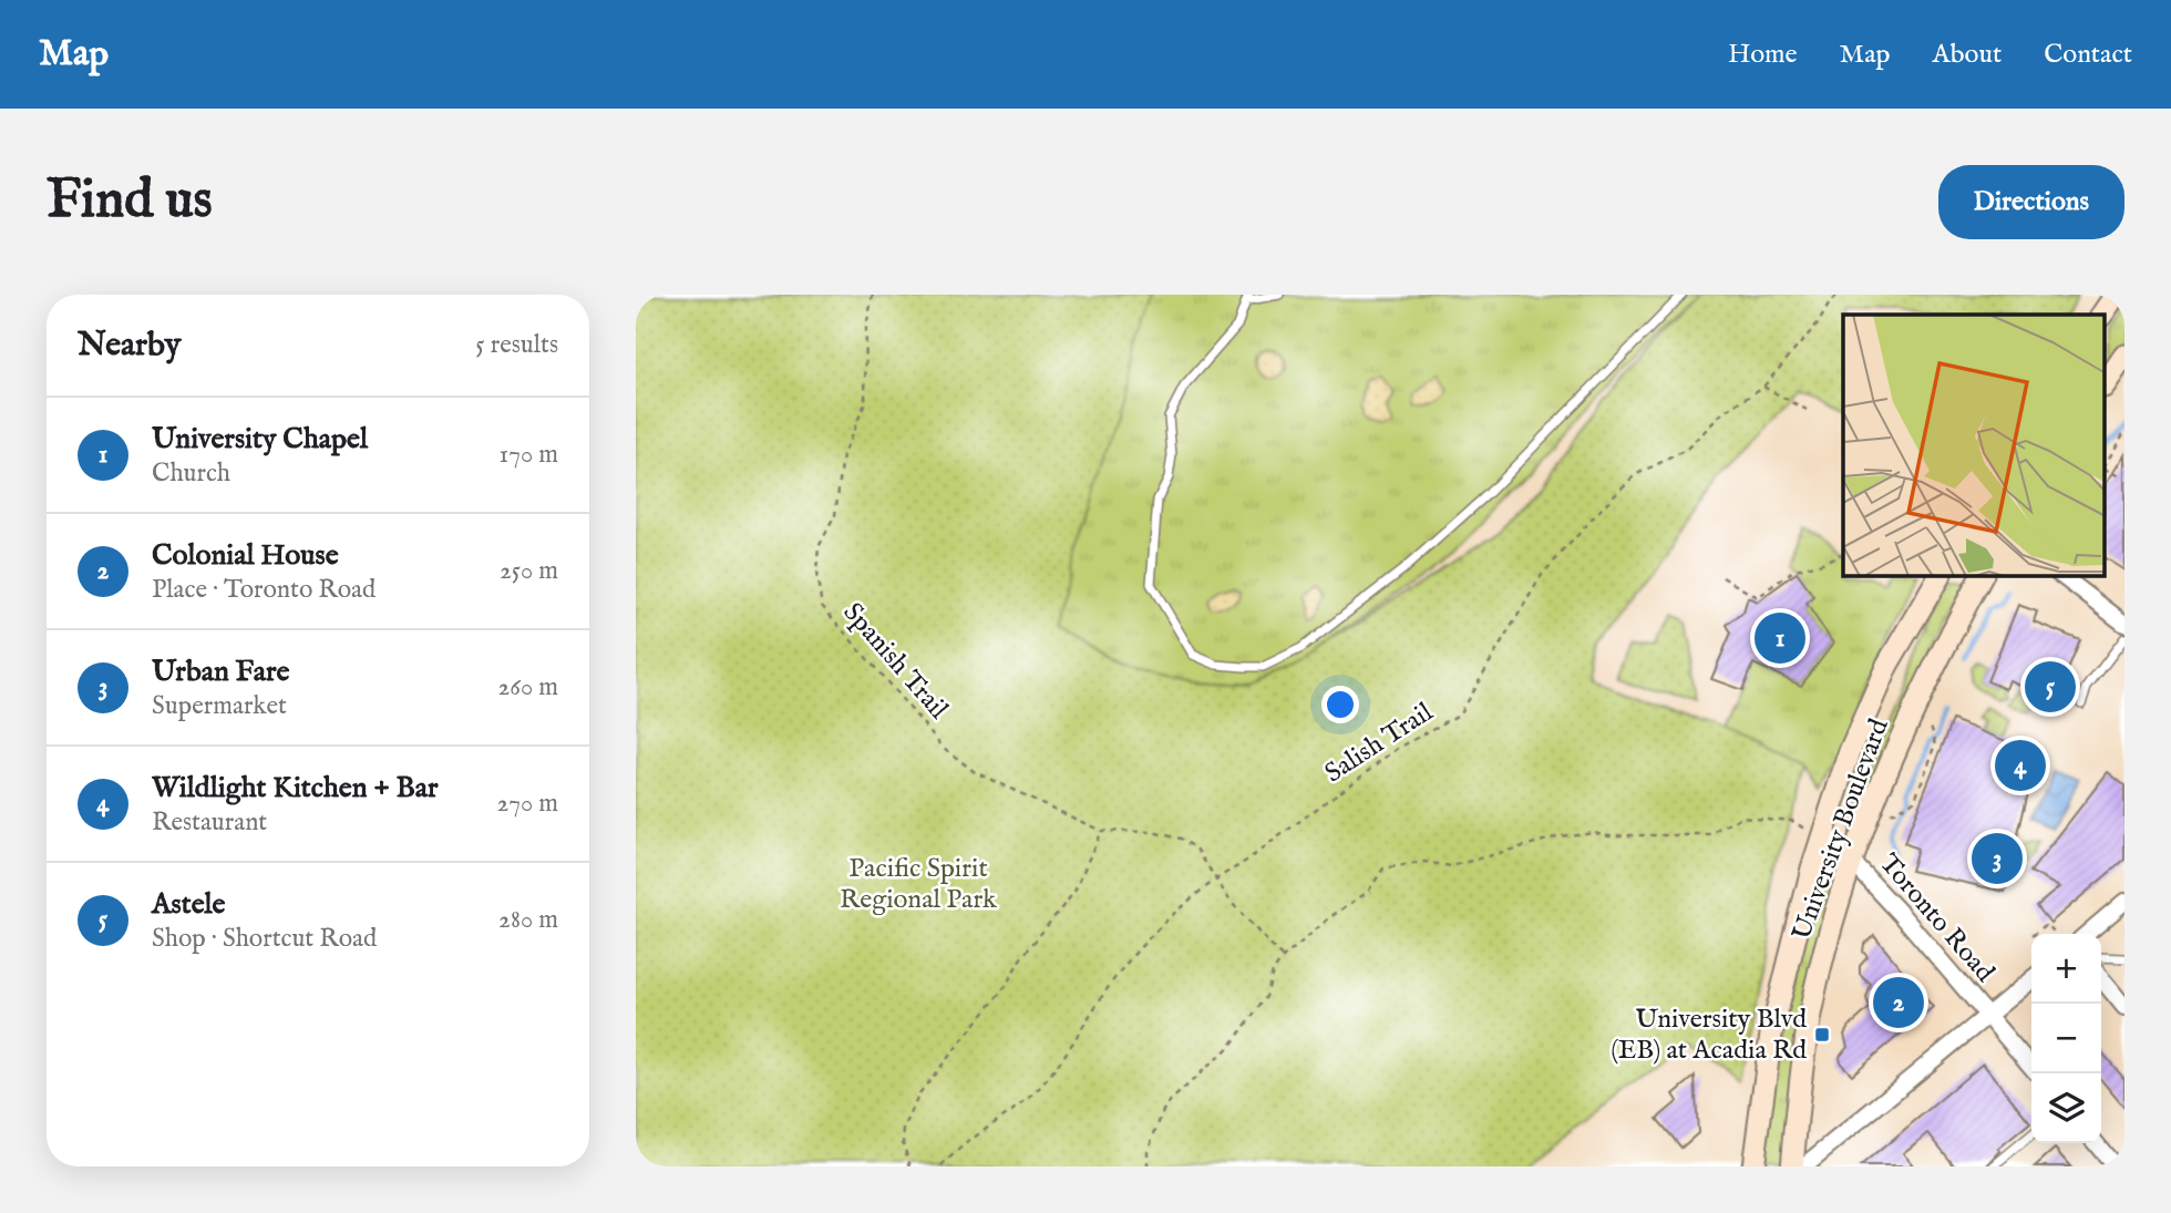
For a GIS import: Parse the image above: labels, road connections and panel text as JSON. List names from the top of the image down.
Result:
{
  "streets": {
    "main road": ["University Boulevard"],
    "street": ["Toronto Road"],
    "path": ["Spanish Trail", "Salish Trail"]
  },
  "crossings": [
    ["Spanish Trail", "Salish Trail"],
    ["University Boulevard", "Toronto Road"]
  ],
  "parks": ["Pacific Spirit Regional Park"],
  "places": {
    "transit": ["University Blvd (EB) at Acadia Rd"]
  },
  "page": {
    "header": "Map",
    "nav": [
      "Home",
      "Map",
      "About",
      "Contact"
    ],
    "buttons": "Directions",
    "title": "Find us",
    "heading": ["Nearby", "5 results"],
    "list": [
      {
        "mark": "1",
        "name": "University Chapel",
        "note": "Church",
        "value": "170 m"
      },
      {
        "mark": "2",
        "name": "Colonial House",
        "note": "Place · Toronto Road",
        "value": "250 m"
      },
      {
        "mark": "3",
        "name": "Urban Fare",
        "note": "Supermarket",
        "value": "260 m"
      },
      {
        "mark": "4",
        "name": "Wildlight Kitchen + Bar",
        "note": "Restaurant",
        "value": "270 m"
      },
      {
        "mark": "5",
        "name": "Astele",
        "note": "Shop · Shortcut Road",
        "value": "280 m"
      }
    ],
    "pins": [
      "1",
      "5",
      "4",
      "3",
      "2"
    ],
    "map_buttons": ["+", "−"]
  }
}
